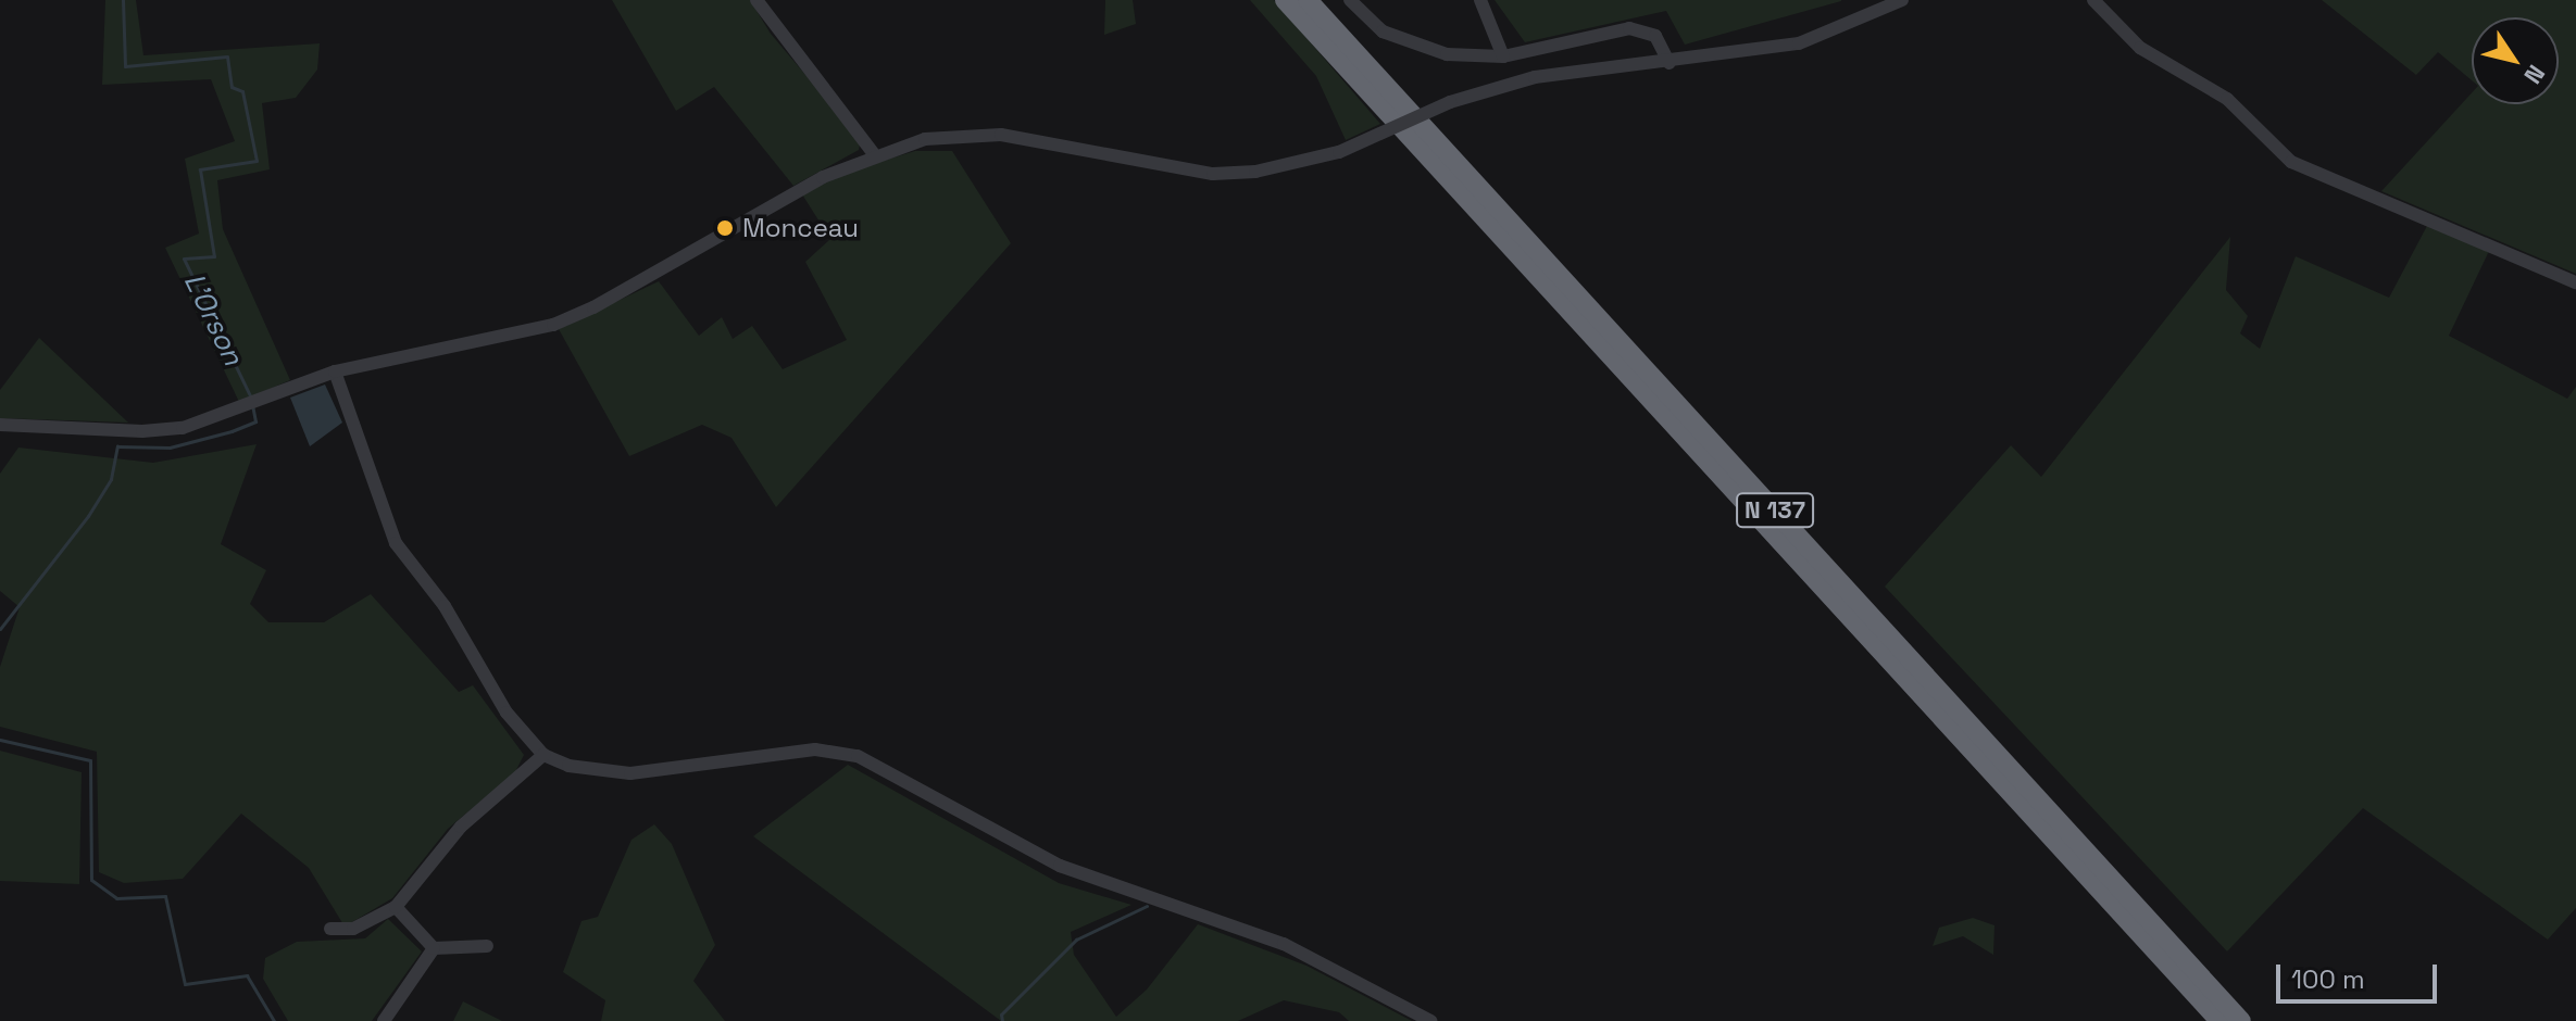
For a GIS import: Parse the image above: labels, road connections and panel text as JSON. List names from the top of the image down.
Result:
{
  "streets": {
    "highway": ["N 137"]
  },
  "water": ["L’Orson"],
  "places": ["Monceau"],
  "scale_bar": "100 m",
  "north": "bottom right"
}
